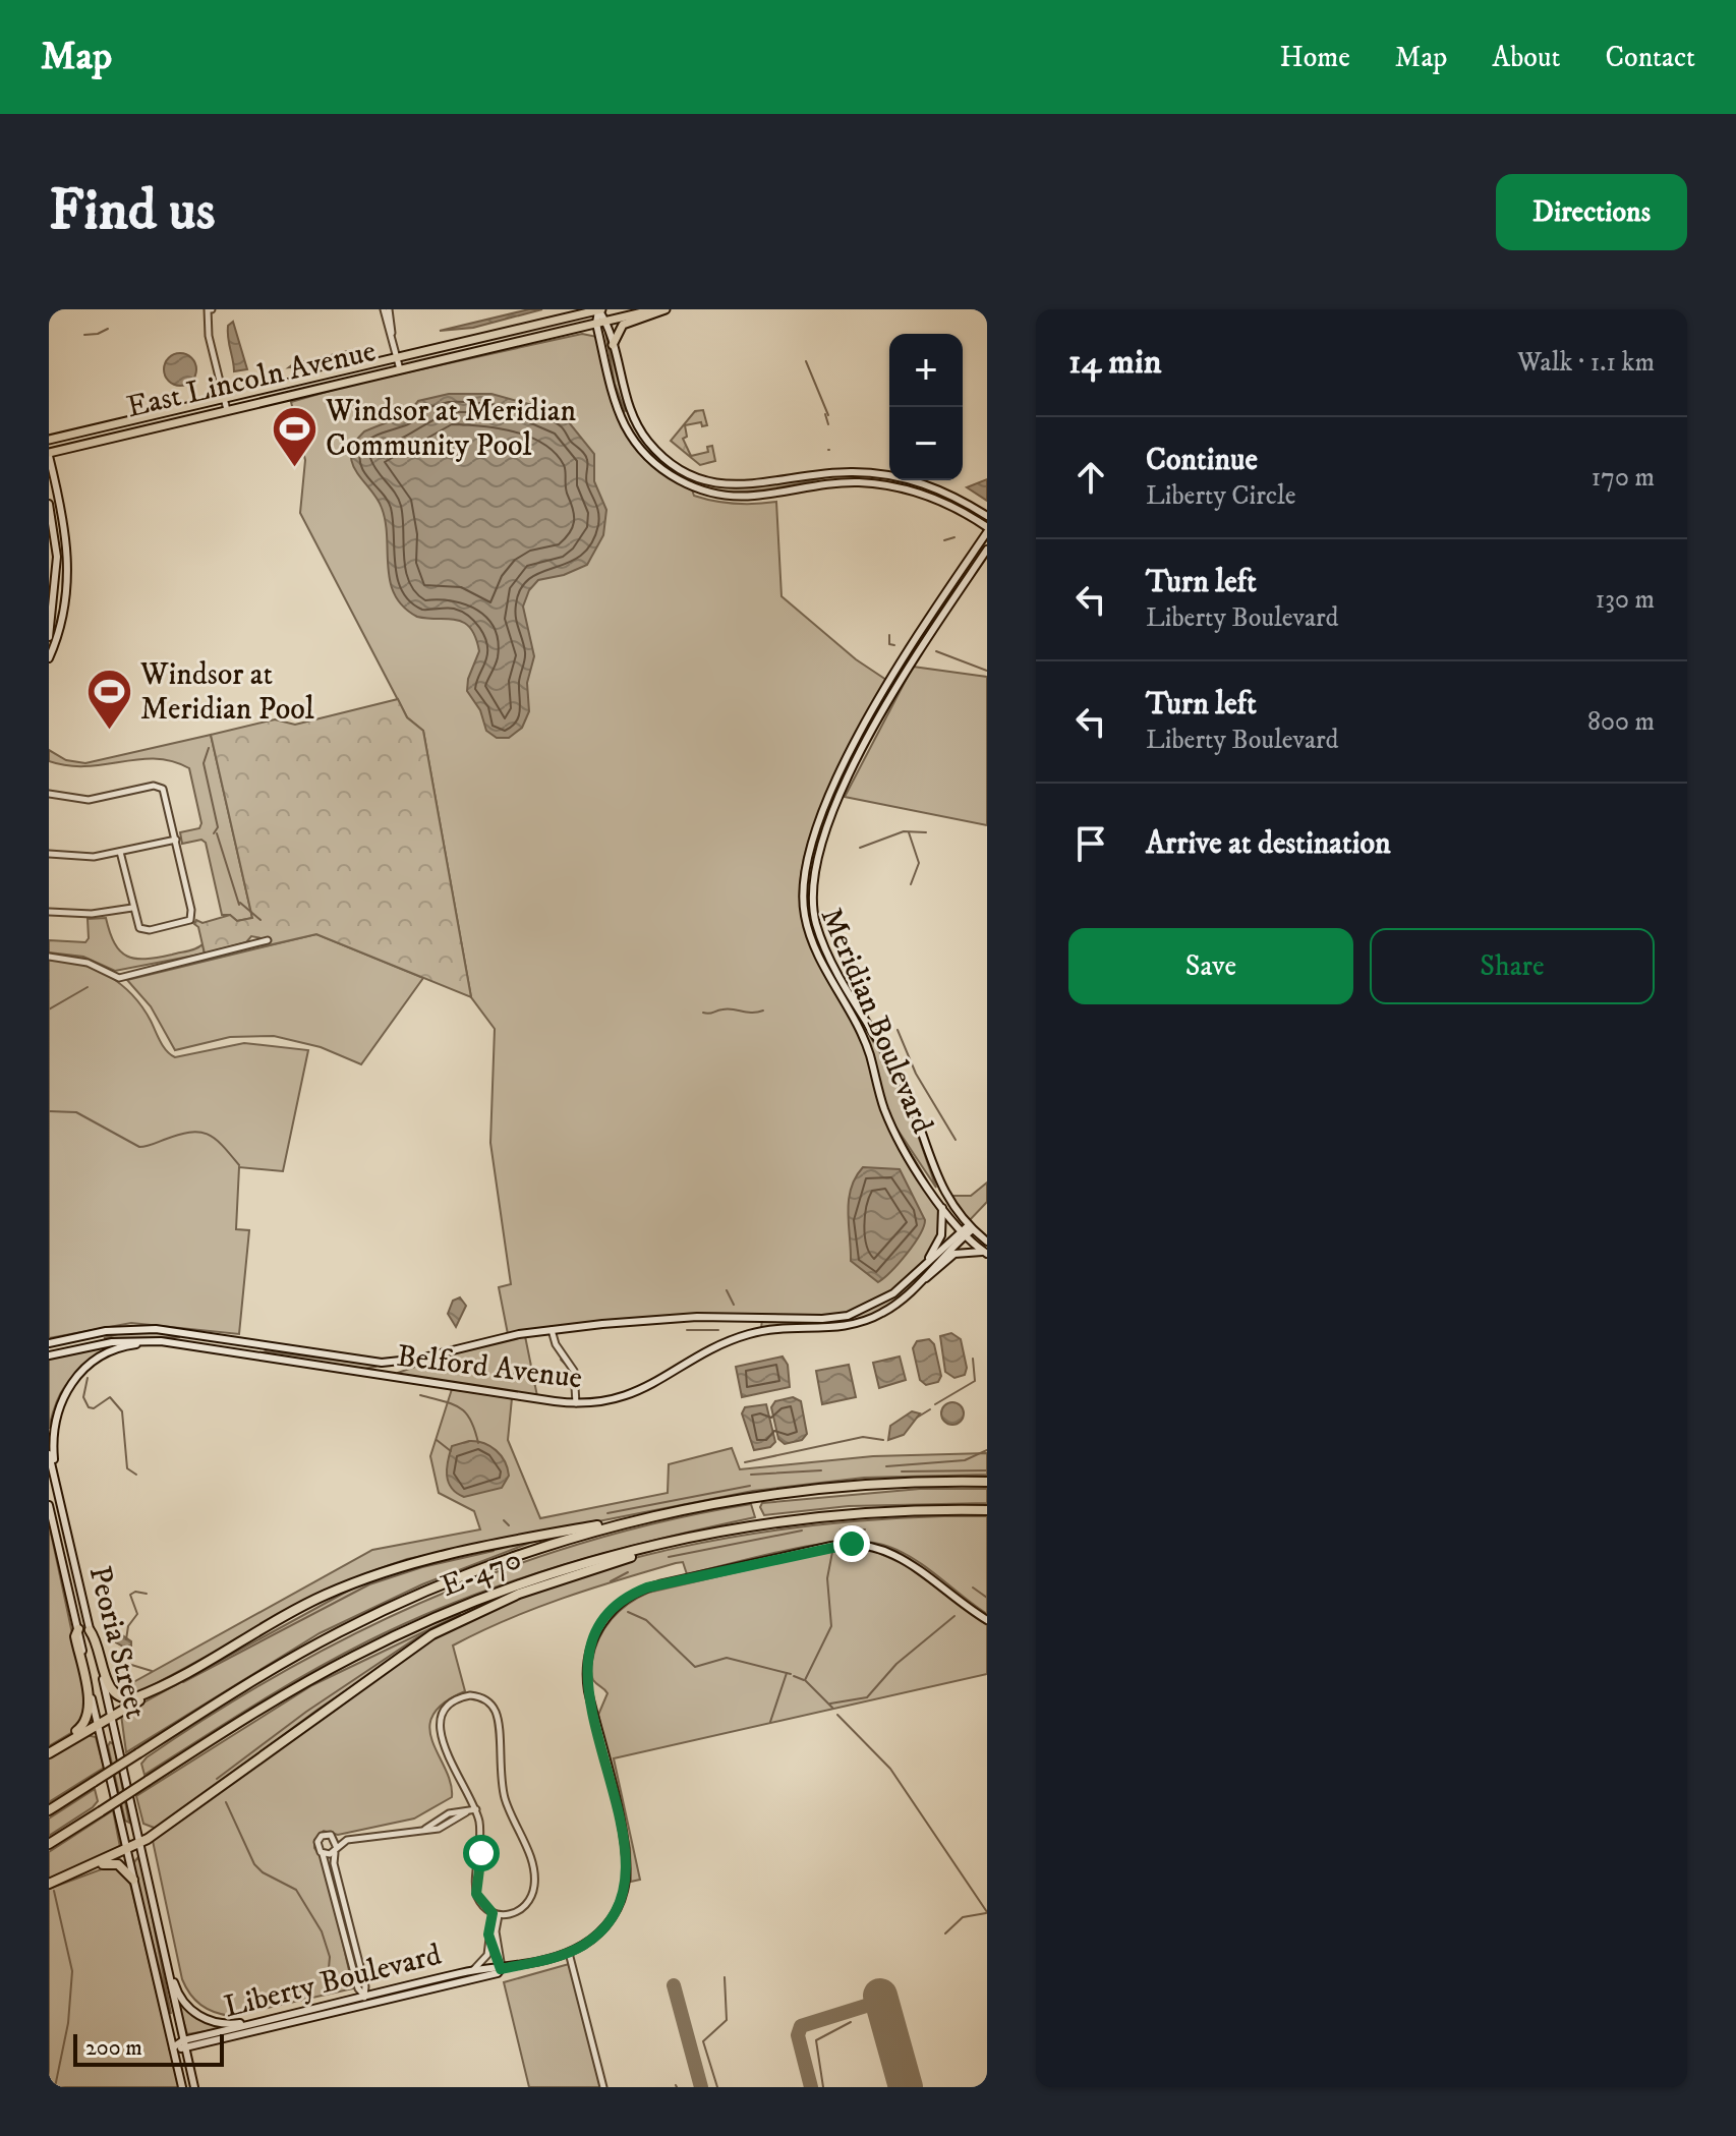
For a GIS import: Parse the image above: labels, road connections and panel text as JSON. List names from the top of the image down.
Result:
{
  "streets": {
    "highway": ["E-470"],
    "main road": [
      "East Lincoln Avenue",
      "Meridian Boulevard",
      "Belford Avenue",
      "Peoria Street",
      "Liberty Boulevard"
    ]
  },
  "crossings": [
    ["Meridian Boulevard", "Belford Avenue"],
    ["Peoria Street", "Liberty Boulevard"]
  ],
  "places": {
    "sports": ["Windsor at Meridian Community Pool", "Windsor at Meridian Pool"]
  },
  "scale_bar": "200 m",
  "page": {
    "header": "Map",
    "nav": [
      "Home",
      "Map",
      "About",
      "Contact"
    ],
    "buttons": [
      "Directions",
      ["Save", "Share"]
    ],
    "title": "Find us",
    "heading": ["14 min", "Walk · 1.1 km"],
    "map_buttons": ["+", "−"],
    "list": [
      ["Continue", "Liberty Circle", "170 m"],
      ["Turn left", "Liberty Boulevard", "130 m"],
      ["Turn left", "Liberty Boulevard", "800 m"],
      "Arrive at destination"
    ],
    "scale": "200 m"
  }
}
